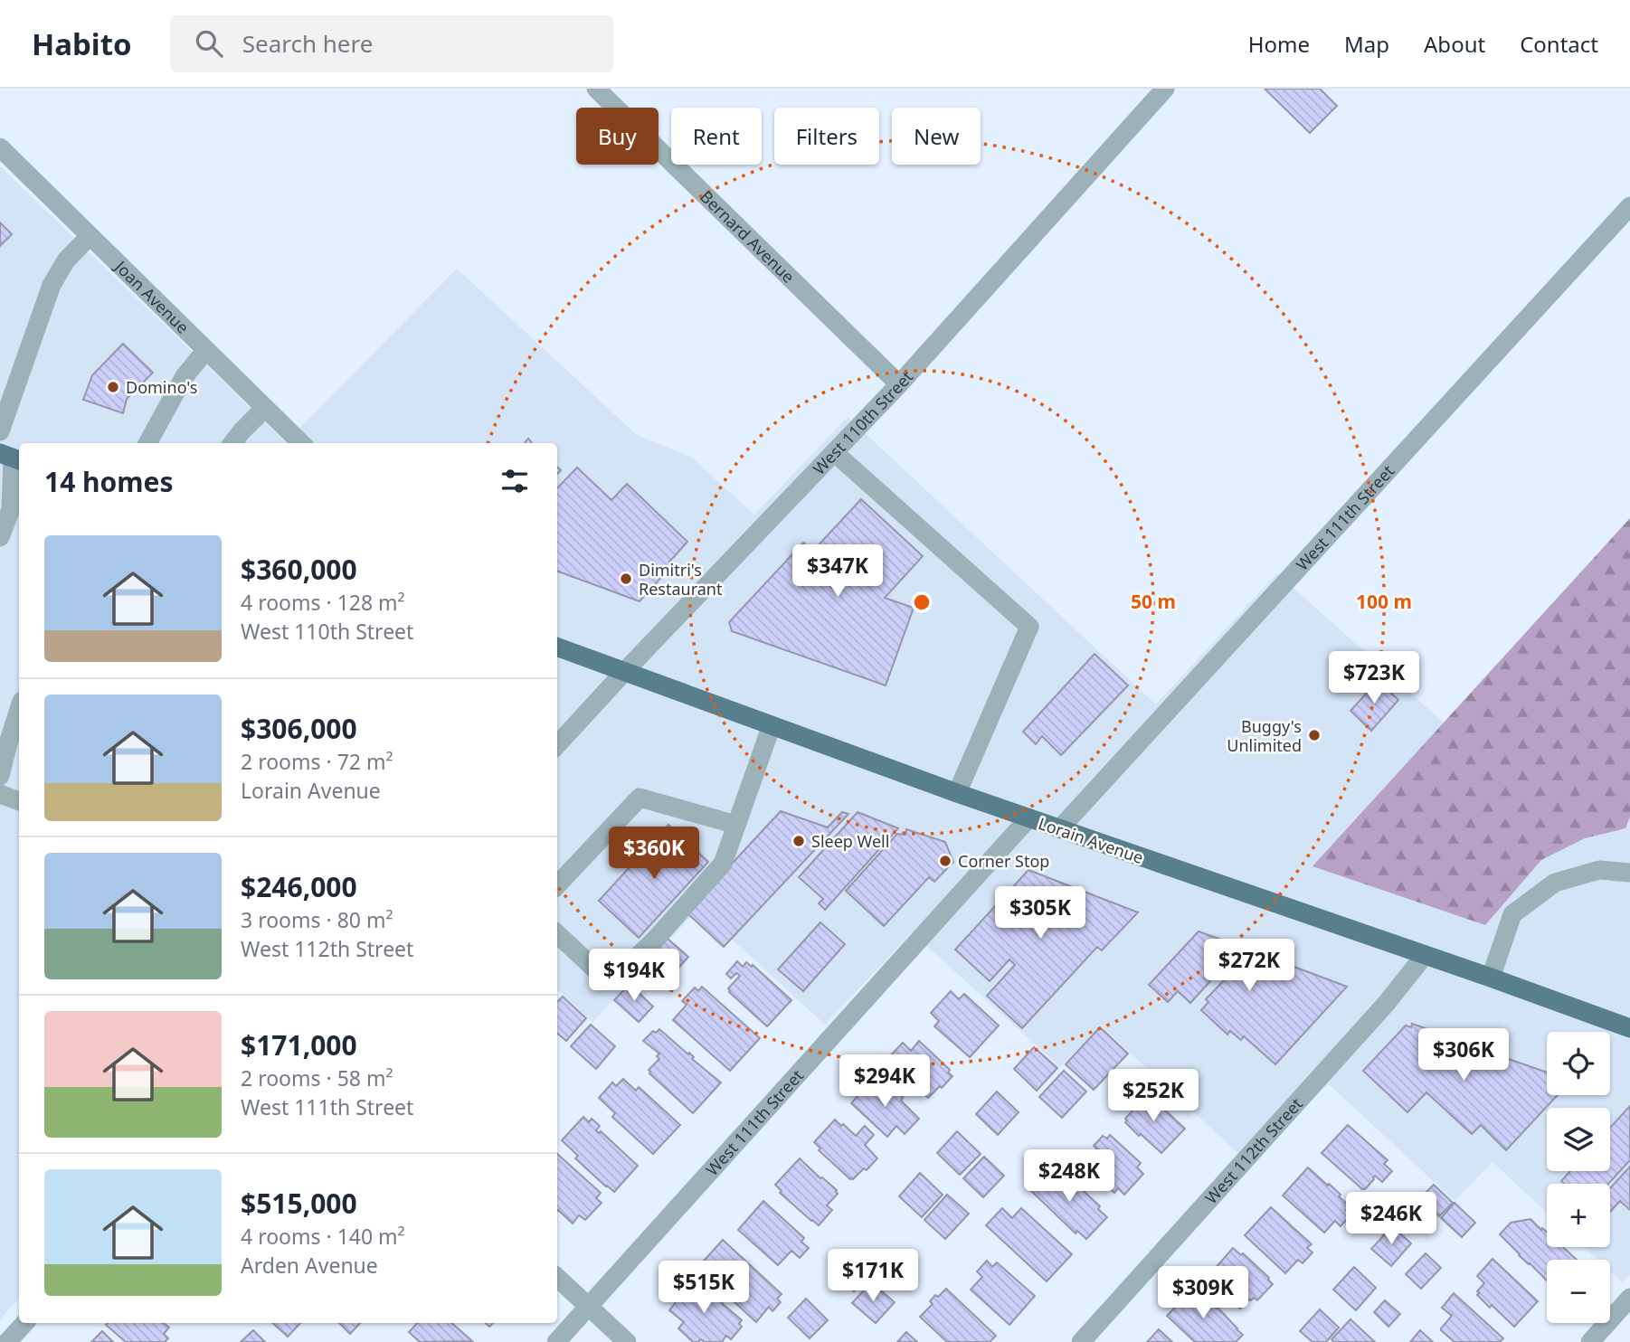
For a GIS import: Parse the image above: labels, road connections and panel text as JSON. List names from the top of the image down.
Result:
{
  "streets": {
    "main road": ["Lorain Avenue"],
    "street": [
      "Bernard Avenue",
      "Joan Avenue",
      "West 110th Street",
      "West 111th Street",
      "West 112th Street"
    ]
  },
  "crossings": [
    ["Bernard Avenue", "West 110th Street"],
    ["West 110th Street", "Lorain Avenue"],
    ["West 111th Street", "Lorain Avenue"],
    ["Lorain Avenue", "West 112th Street"]
  ],
  "places": [
    "Domino's",
    "Dimitri's Restaurant",
    "Buggy's Unlimited",
    "Sleep Well",
    "Corner Stop"
  ],
  "page": {
    "header": "Habito",
    "search": "Search here",
    "nav": [
      "Home",
      "Map",
      "About",
      "Contact"
    ],
    "chip": [
      "Buy",
      "Rent",
      "Filters",
      "New"
    ],
    "heading": "14 homes",
    "list": [
      {
        "name": "$360,000",
        "note": "4 rooms · 128 m² · West 110th Street"
      },
      {
        "name": "$306,000",
        "note": "2 rooms · 72 m² · Lorain Avenue"
      },
      {
        "name": "$246,000",
        "note": "3 rooms · 80 m² · West 112th Street"
      },
      {
        "name": "$171,000",
        "note": "2 rooms · 58 m² · West 111th Street"
      },
      {
        "name": "$515,000",
        "note": "4 rooms · 140 m² · Arden Avenue"
      }
    ],
    "price": [
      "$347K",
      "$723K",
      "$360K",
      "$305K",
      "$272K",
      "$194K",
      "$306K",
      "$294K",
      "$252K",
      "$248K",
      "$246K",
      "$171K",
      "$515K",
      "$309K"
    ],
    "map_buttons": ["+", "−"]
  },
  "rings": ["50 m", "100 m"]
}
